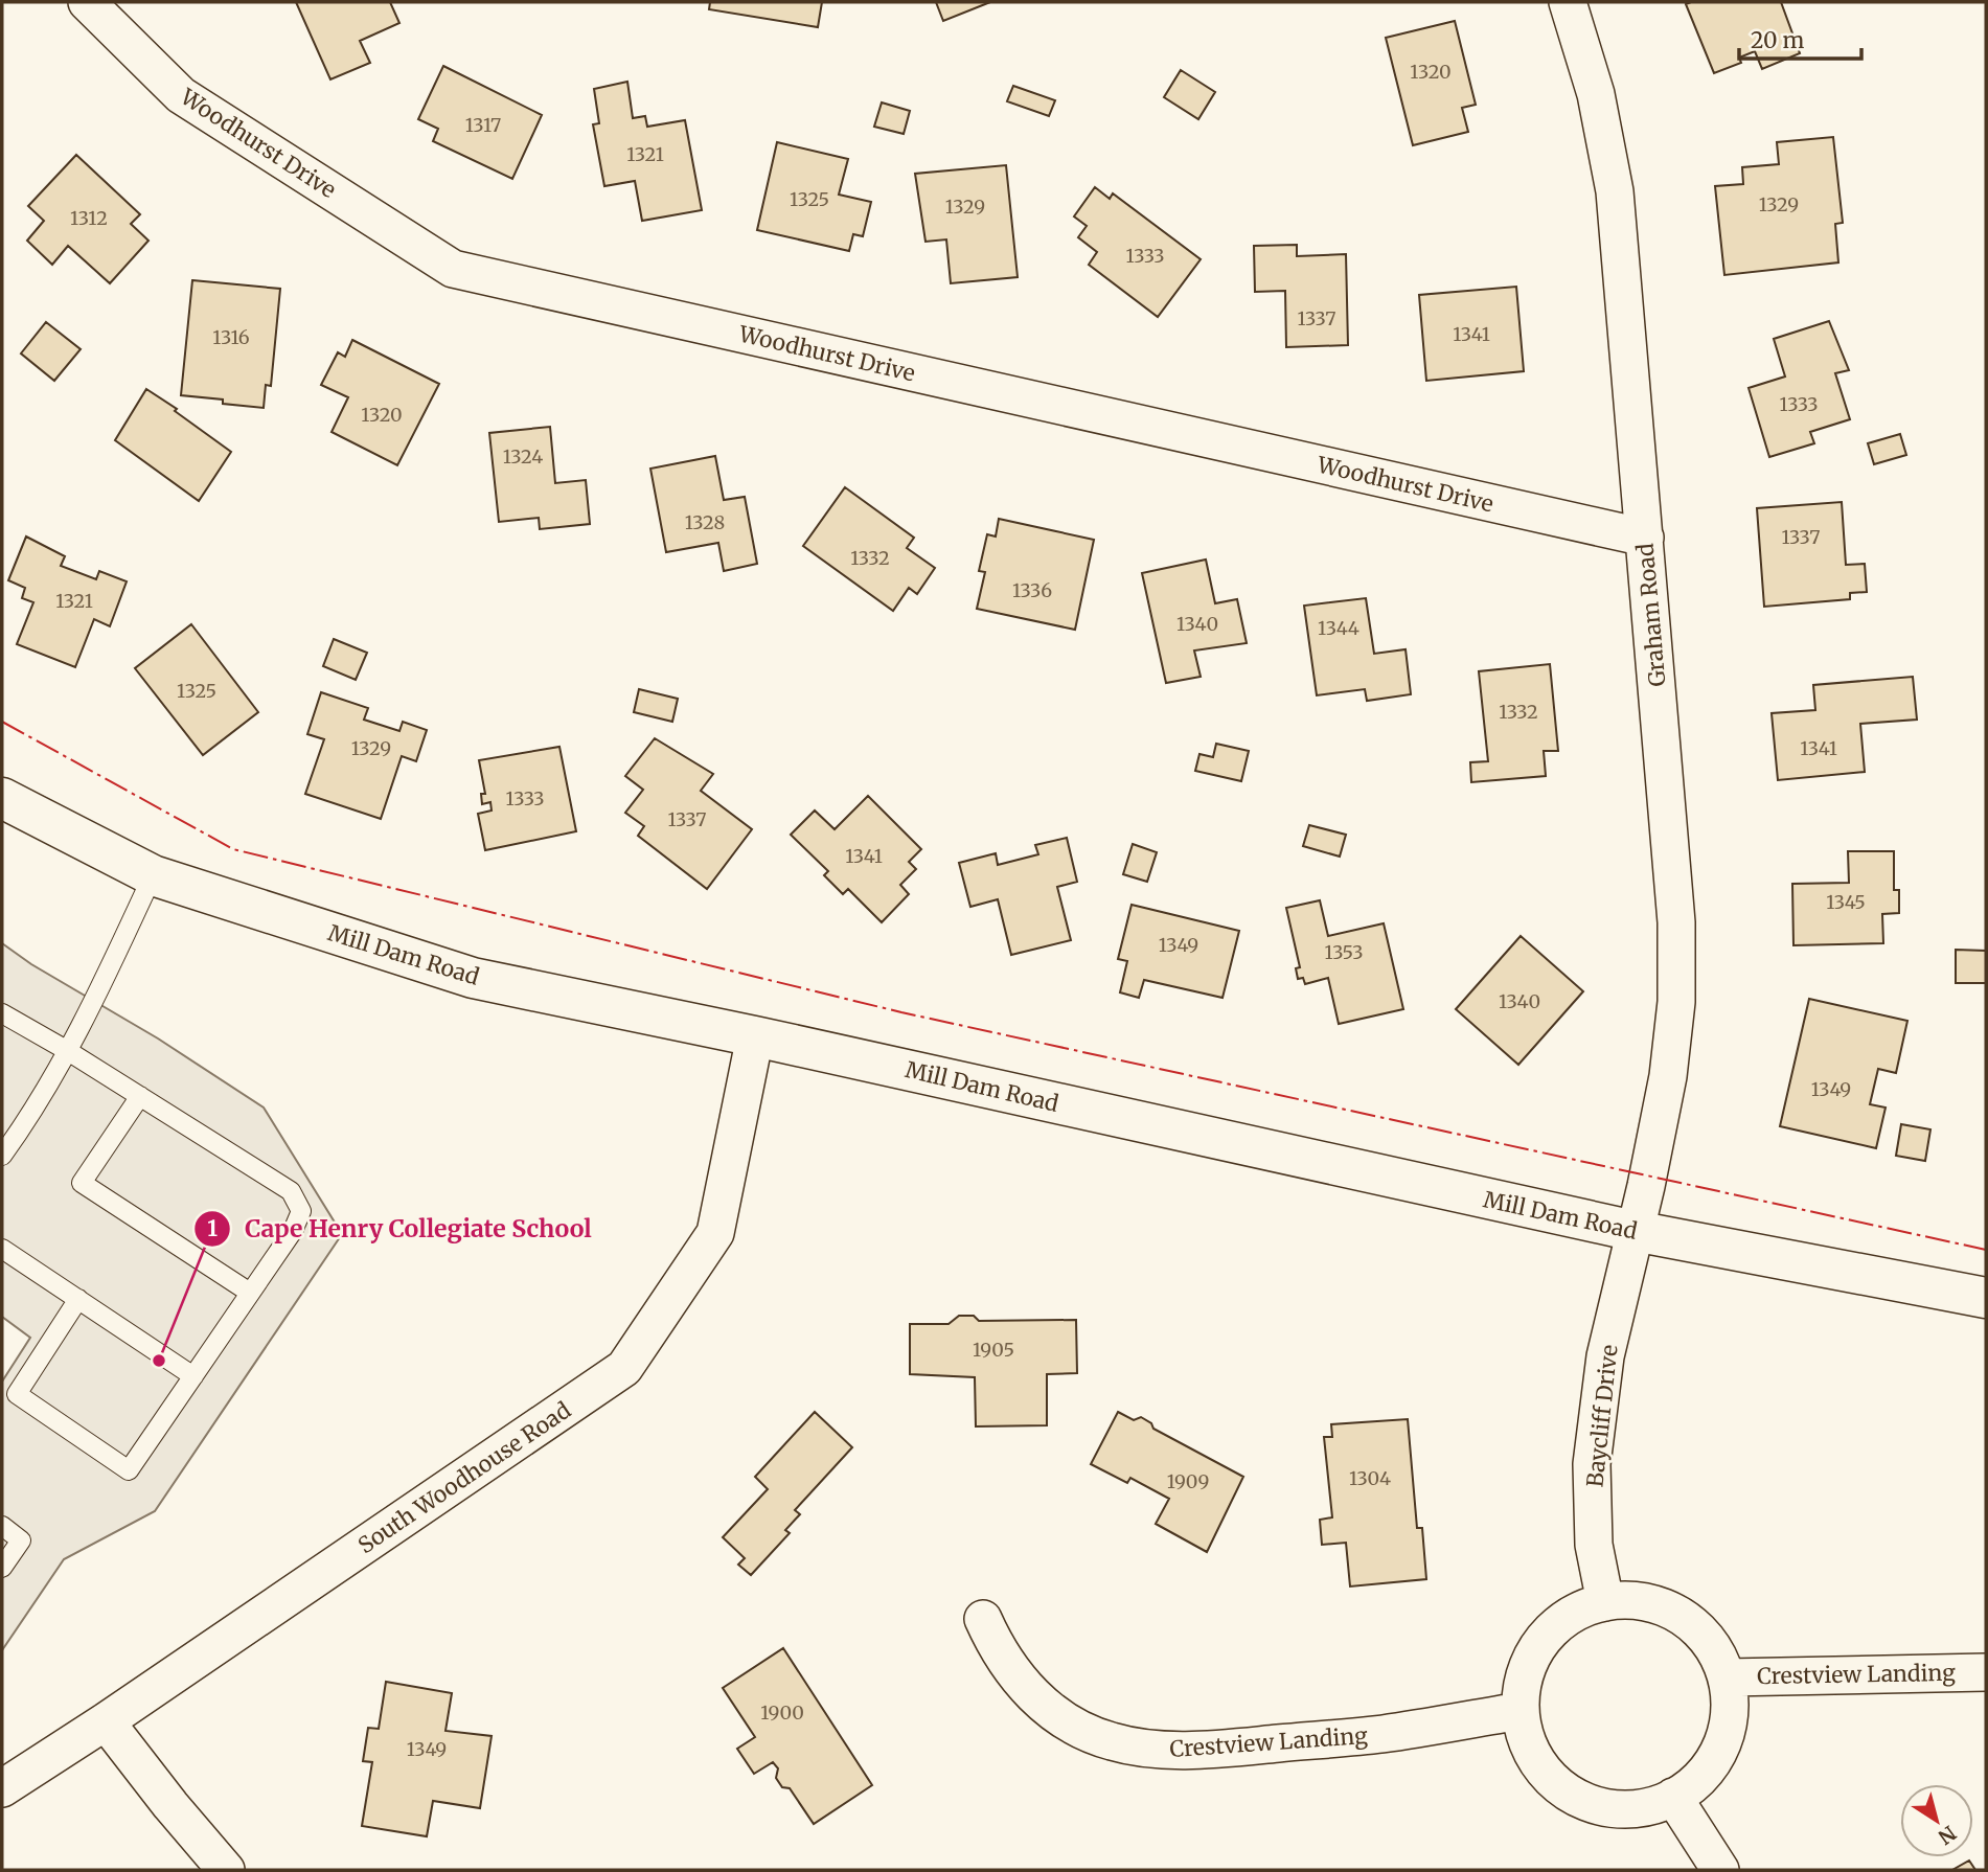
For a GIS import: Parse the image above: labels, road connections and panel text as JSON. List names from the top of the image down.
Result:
{
  "streets": {
    "street": [
      "Woodhurst Drive",
      "Graham Road",
      "Mill Dam Road",
      "Baycliff Drive",
      "South Woodhouse Road",
      "Crestview Landing"
    ]
  },
  "crossings": [
    ["Woodhurst Drive", "Graham Road"],
    ["Graham Road", "Mill Dam Road"],
    ["Graham Road", "Baycliff Drive"],
    ["Mill Dam Road", "Baycliff Drive"],
    ["Mill Dam Road", "South Woodhouse Road"],
    ["Baycliff Drive", "Crestview Landing"]
  ],
  "places": ["Cape Henry Collegiate School"],
  "house_numbers": [
    "1320",
    "1317",
    "1321",
    "1325",
    "1329",
    "1329",
    "1312",
    "1333",
    "1337",
    "1341",
    "1316",
    "1333",
    "1320",
    "1324",
    "1328",
    "1337",
    "1332",
    "1336",
    "1321",
    "1340",
    "1344",
    "1325",
    "1332",
    "1329",
    "1341",
    "1333",
    "1337",
    "1341",
    "1345",
    "1349",
    "1353",
    "1340",
    "1349",
    "1905",
    "1304",
    "1909",
    "1900",
    "1349"
  ],
  "scale_bar": "20 m",
  "north": "bottom right"
}
